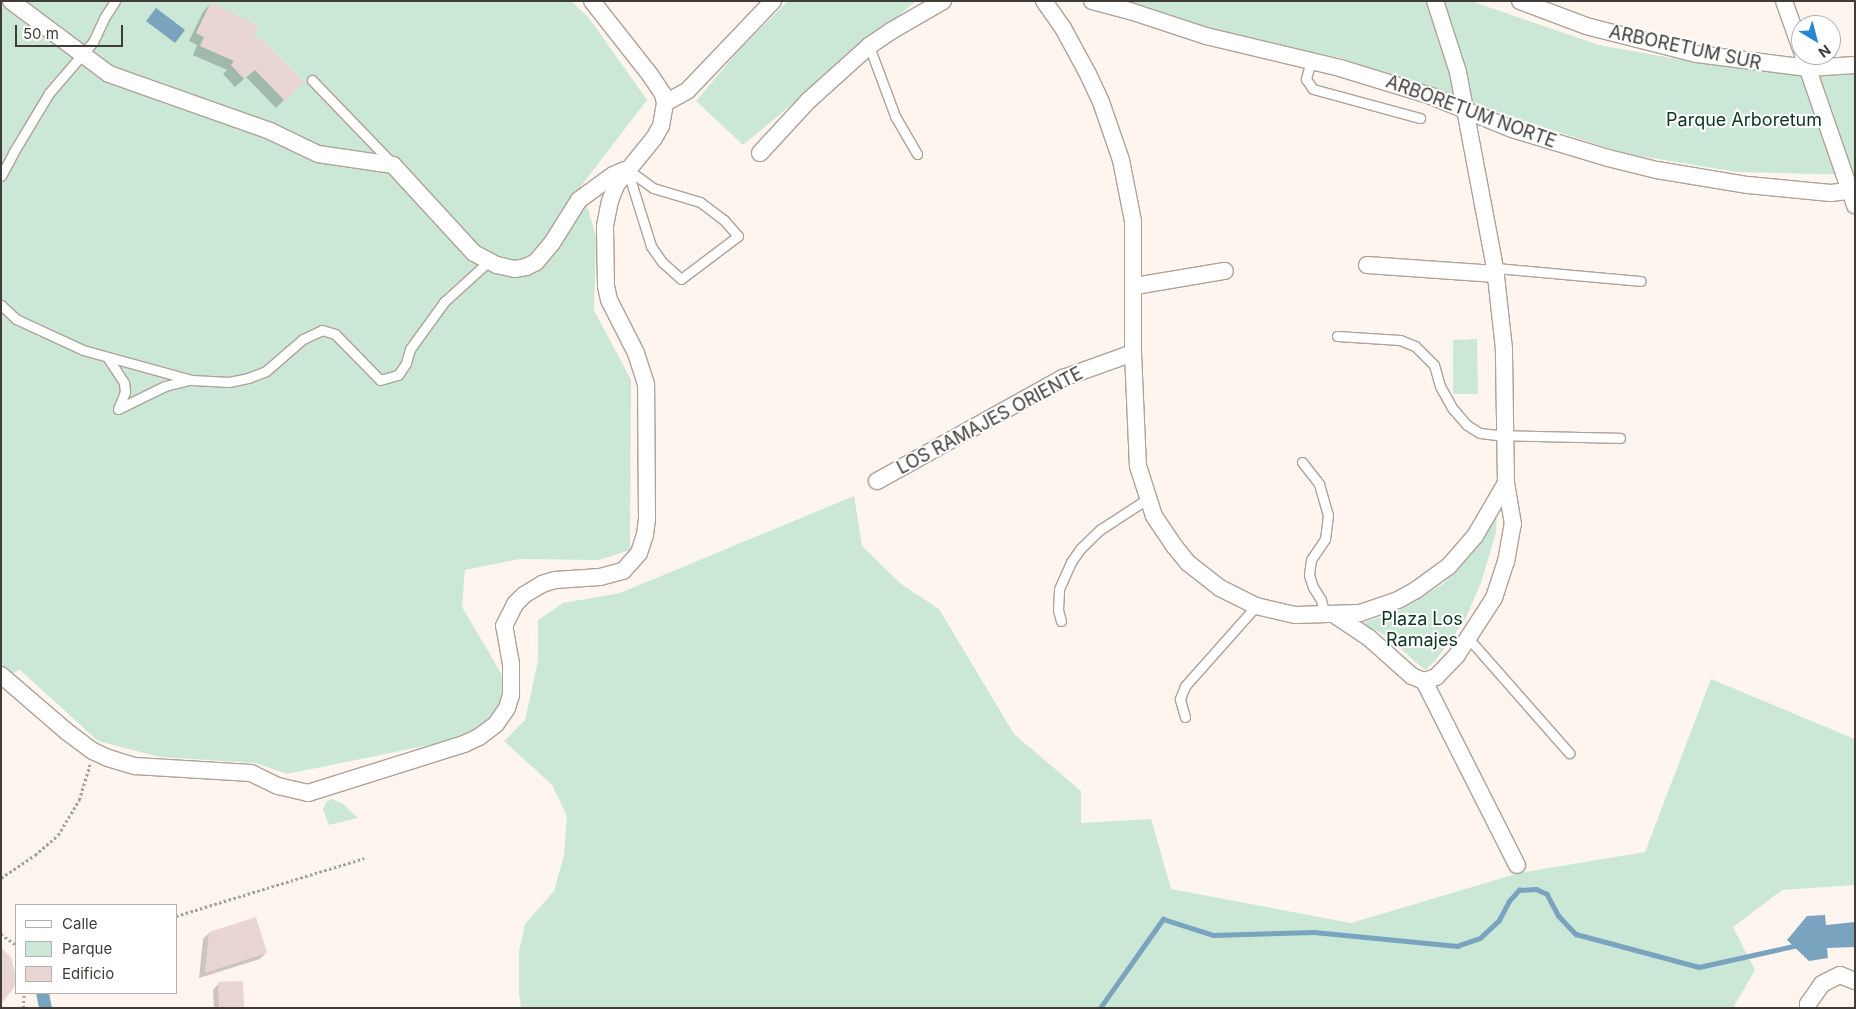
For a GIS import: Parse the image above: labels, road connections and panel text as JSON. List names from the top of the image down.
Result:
{
  "streets": {
    "street": ["ARBORETUM SUR", "ARBORETUM NORTE", "LOS RAMAJES ORIENTE"]
  },
  "parks": ["Parque Arboretum", "Plaza Los Ramajes"],
  "legend": ["Calle", "Parque", "Edificio"],
  "scale_bar": "50 m",
  "north": "bottom right"
}
